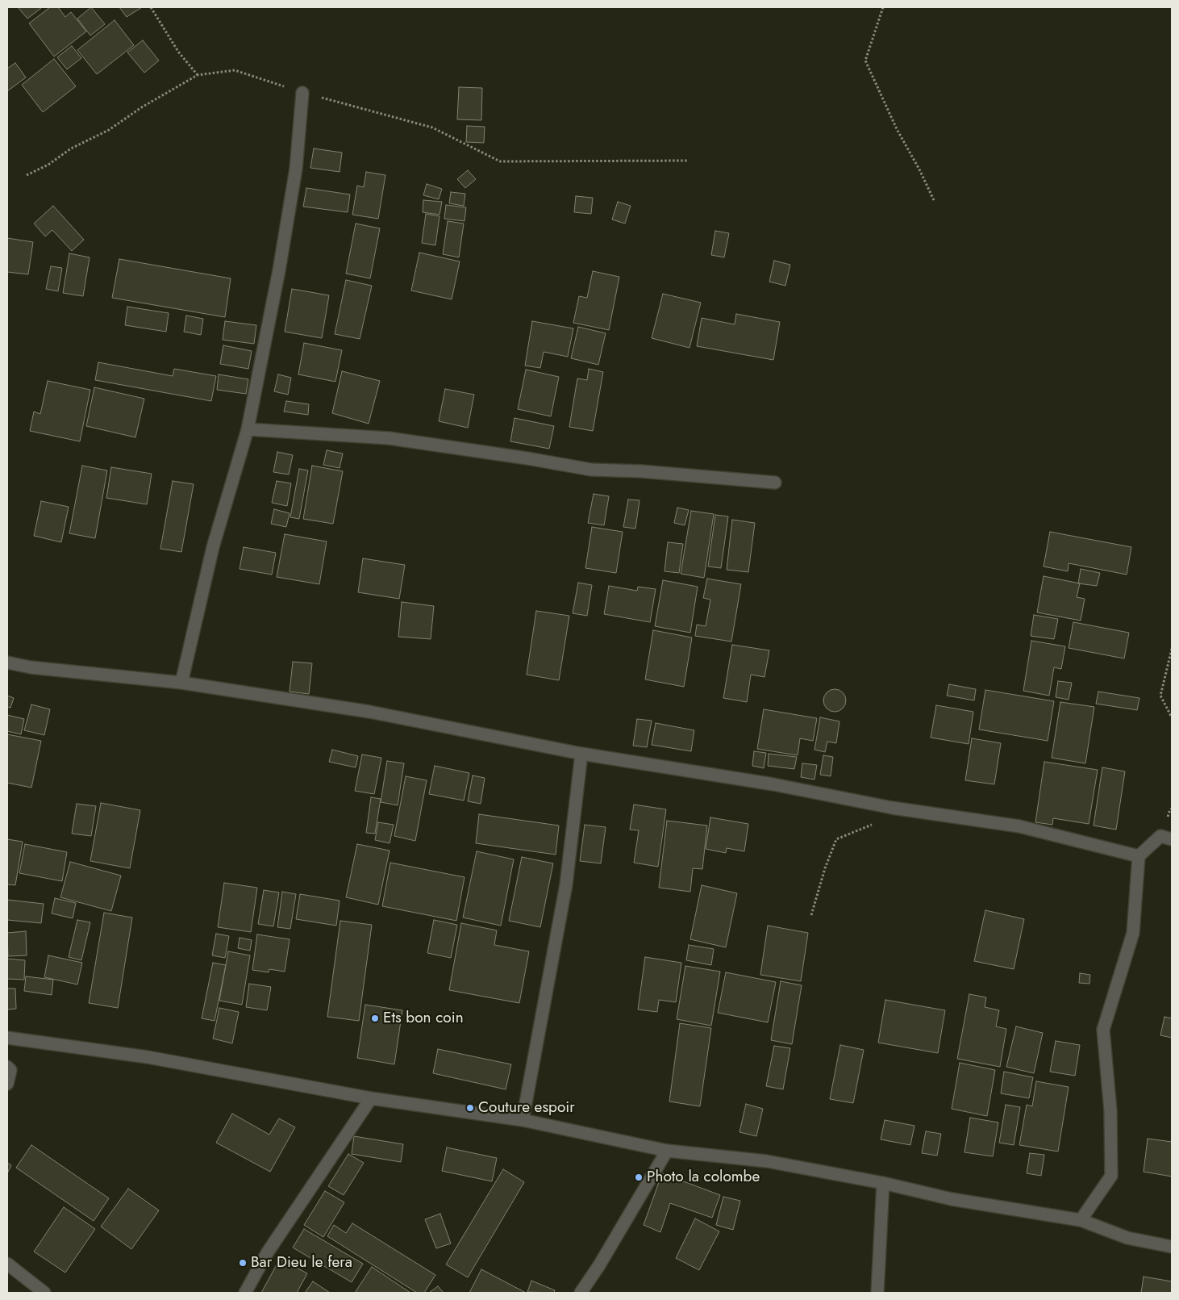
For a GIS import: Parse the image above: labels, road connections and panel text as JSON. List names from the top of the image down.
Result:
{
  "places": [
    "Ets bon coin",
    "Couture espoir",
    "Photo la colombe",
    "Bar Dieu le fera"
  ]
}
